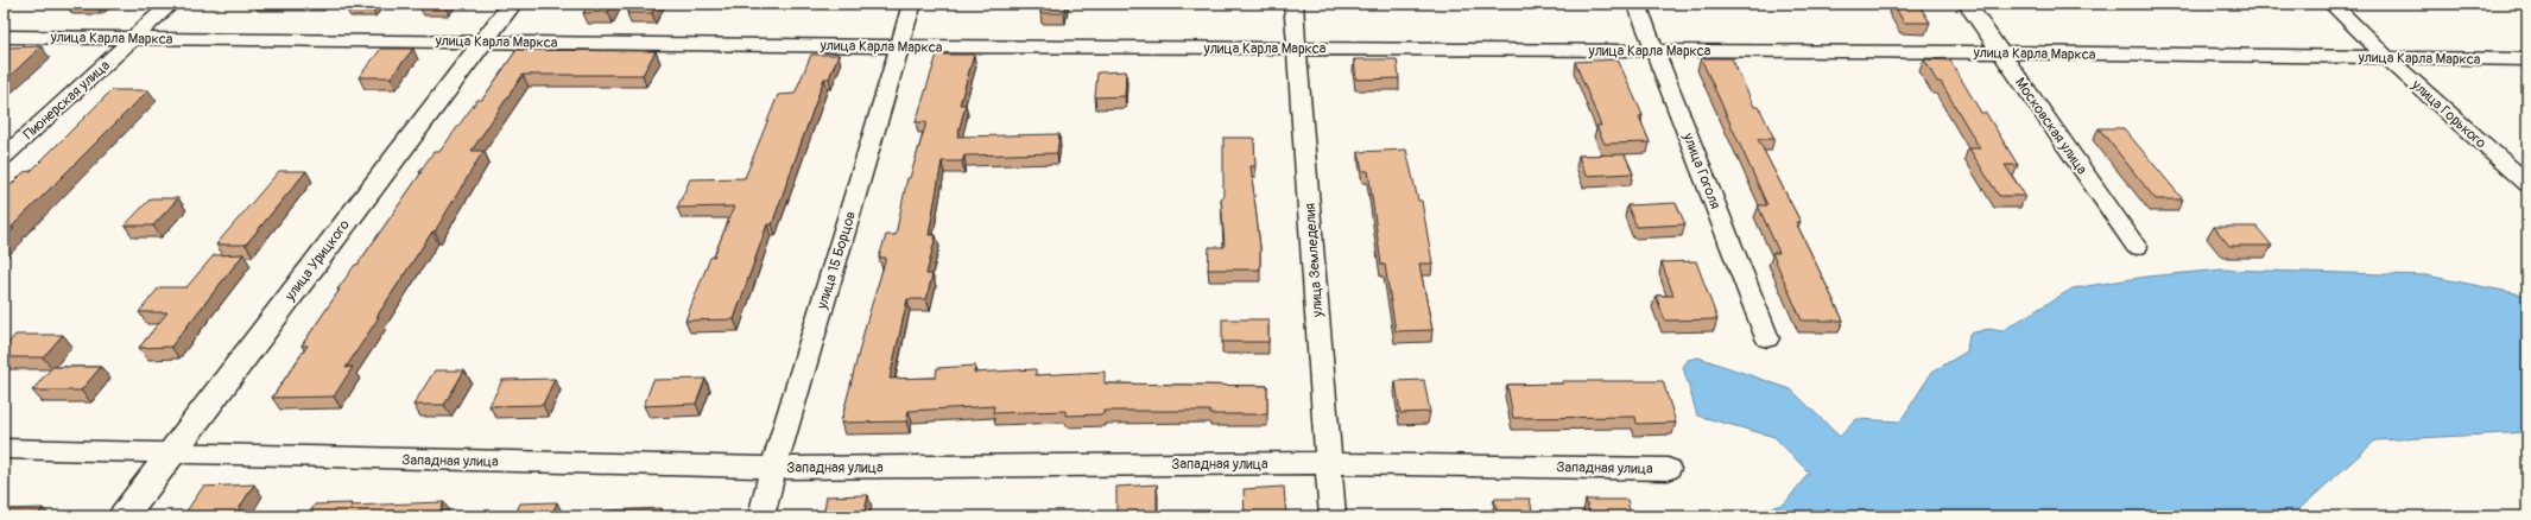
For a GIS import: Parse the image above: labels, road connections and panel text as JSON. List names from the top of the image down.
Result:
{
  "streets": {
    "street": [
      "улица Карла Маркса",
      "Пионерская улица",
      "улица Горького",
      "Московская улица",
      "улица Гоголя",
      "улица Урицкого",
      "улица 15 Борцов",
      "улица Земледелия",
      "Западная улица"
    ]
  },
  "crossings": [
    ["улица Карла Маркса", "Пионерская улица"],
    ["улица Карла Маркса", "улица Горького"],
    ["улица Карла Маркса", "Московская улица"],
    ["улица Карла Маркса", "улица Гоголя"],
    ["улица Карла Маркса", "улица Урицкого"],
    ["улица Карла Маркса", "улица 15 Борцов"],
    ["улица Карла Маркса", "улица Земледелия"],
    ["улица Урицкого", "Западная улица"],
    ["улица 15 Борцов", "Западная улица"],
    ["улица Земледелия", "Западная улица"]
  ]
}
